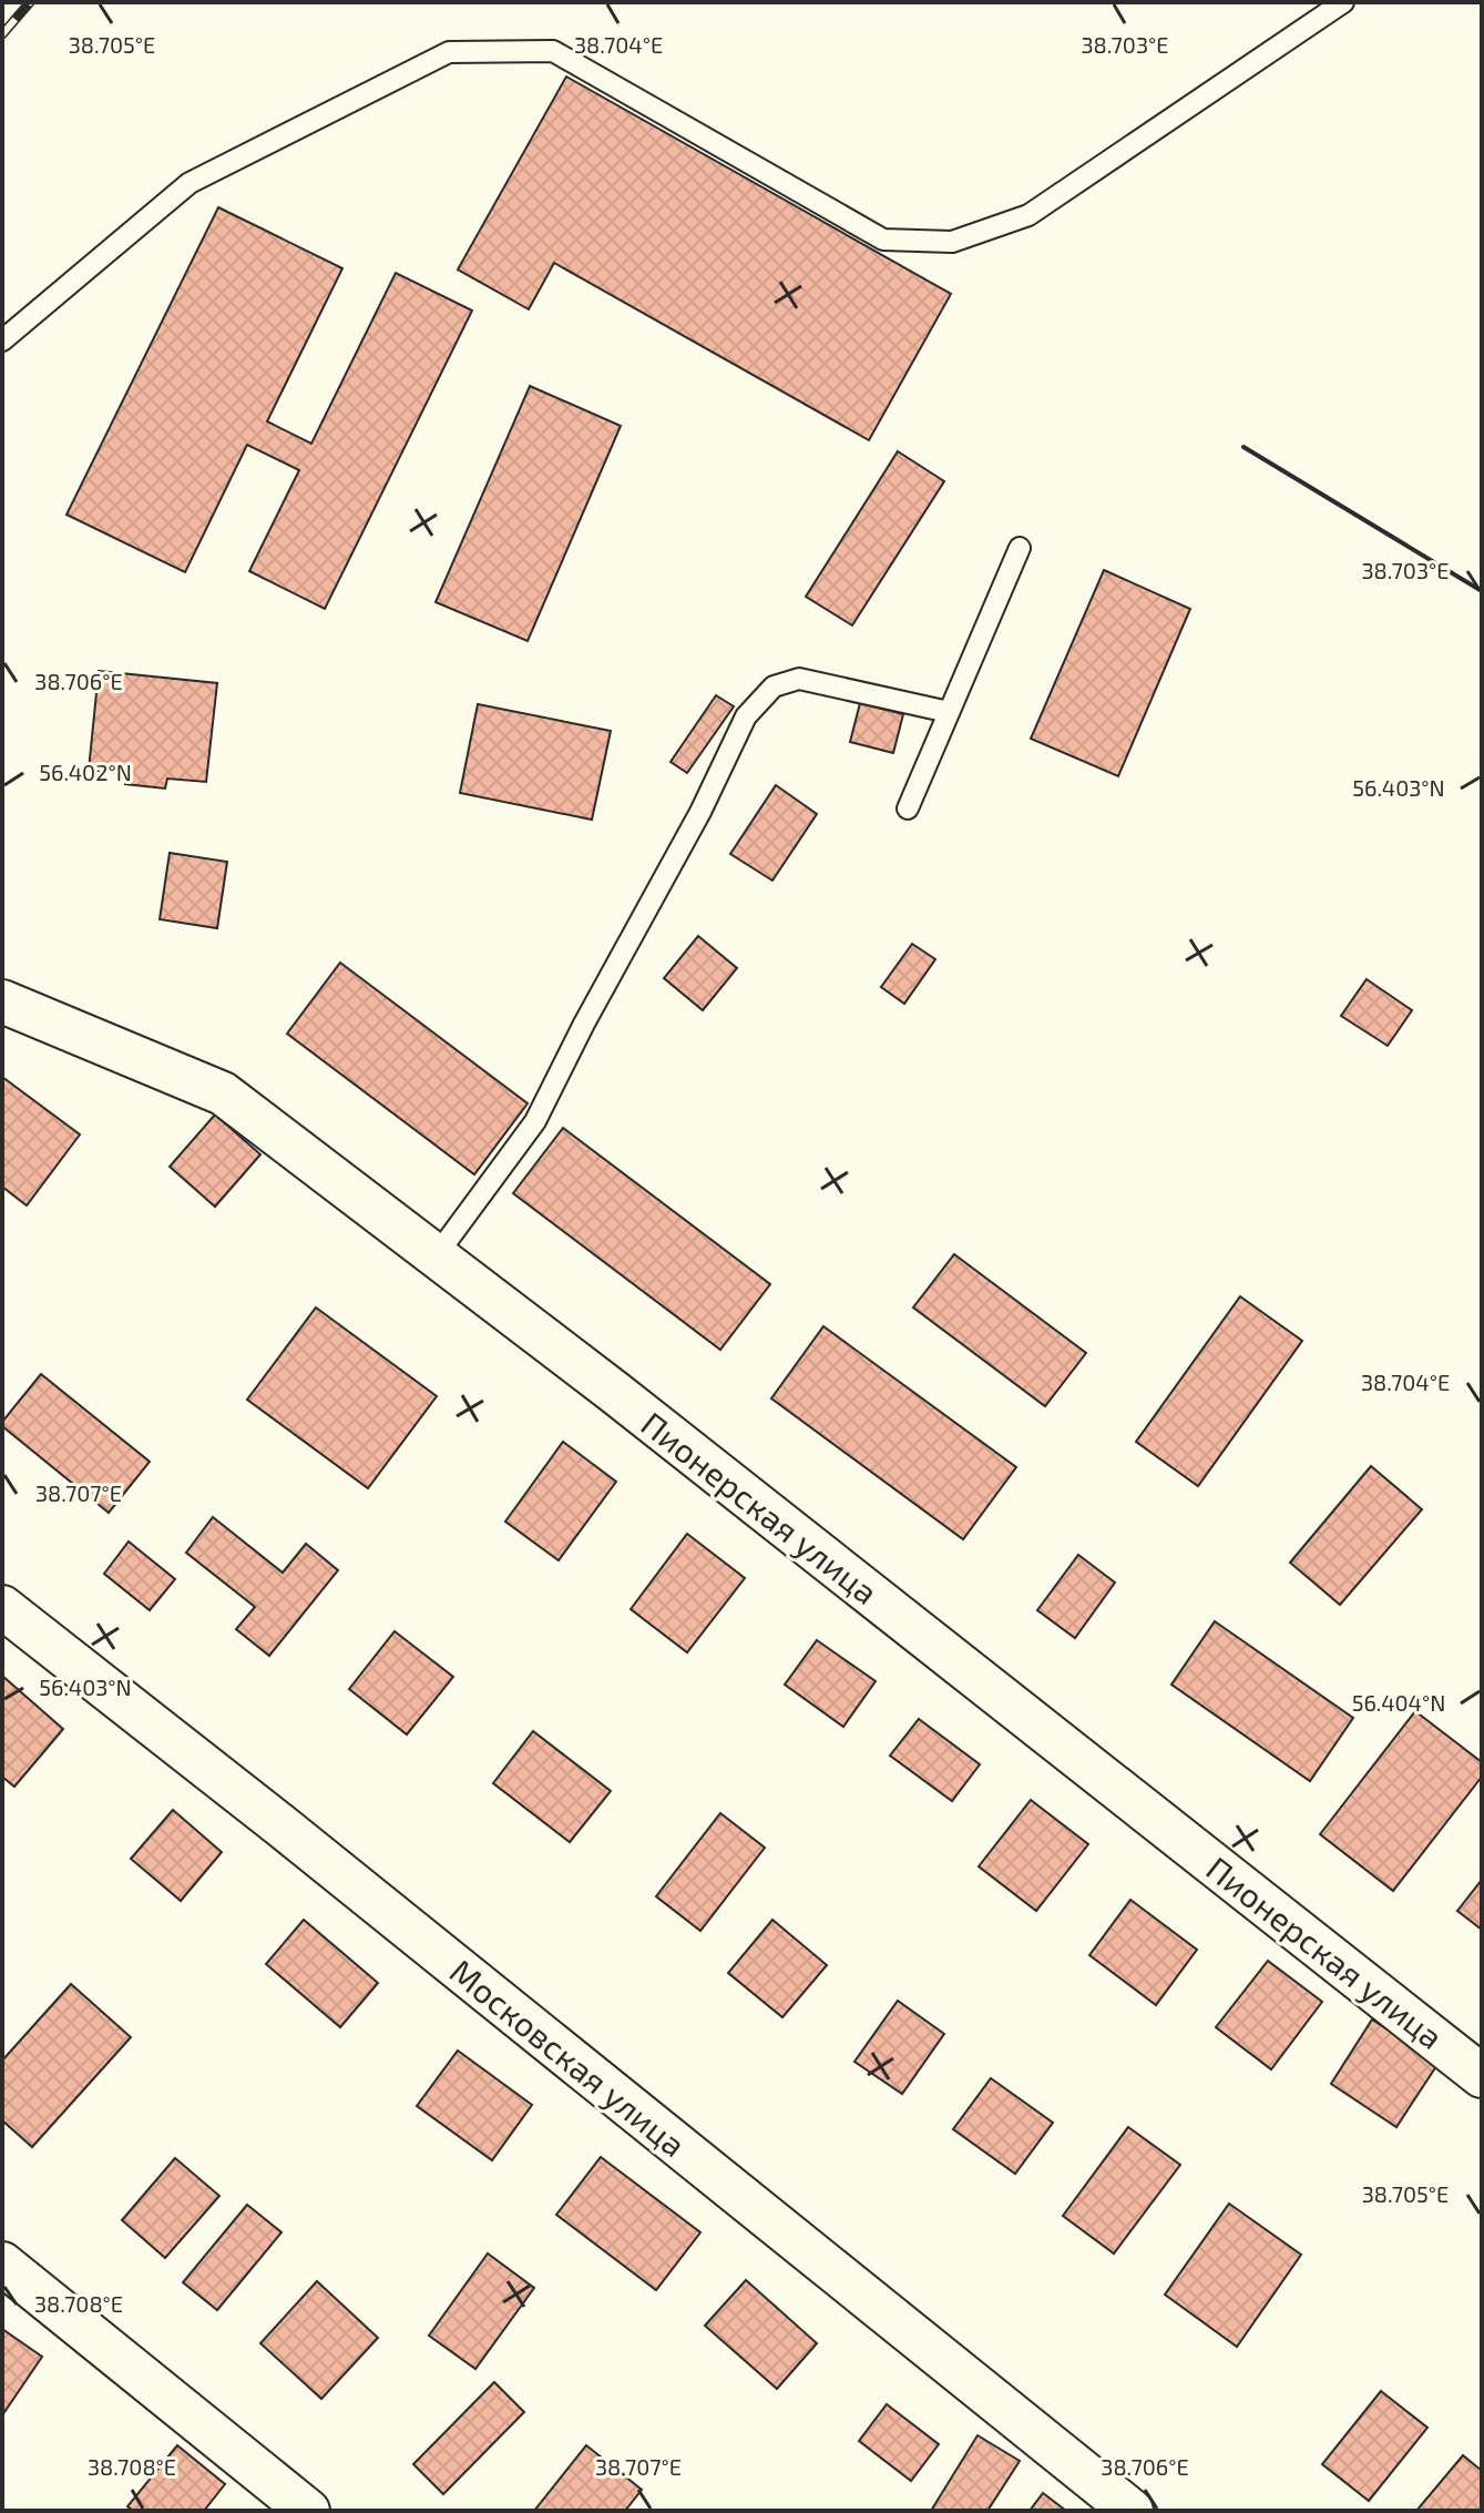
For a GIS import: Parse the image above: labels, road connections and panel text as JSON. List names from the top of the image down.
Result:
{
  "streets": {
    "street": ["Пионерская улица", "Московская улица"]
  },
  "coordinates": [
    "38.705°E",
    "38.704°E",
    "38.703°E",
    "38.706°E",
    "56.402°N",
    "56.403°N",
    "38.707°E",
    "56.404°N",
    "38.708°E"
  ]
}
